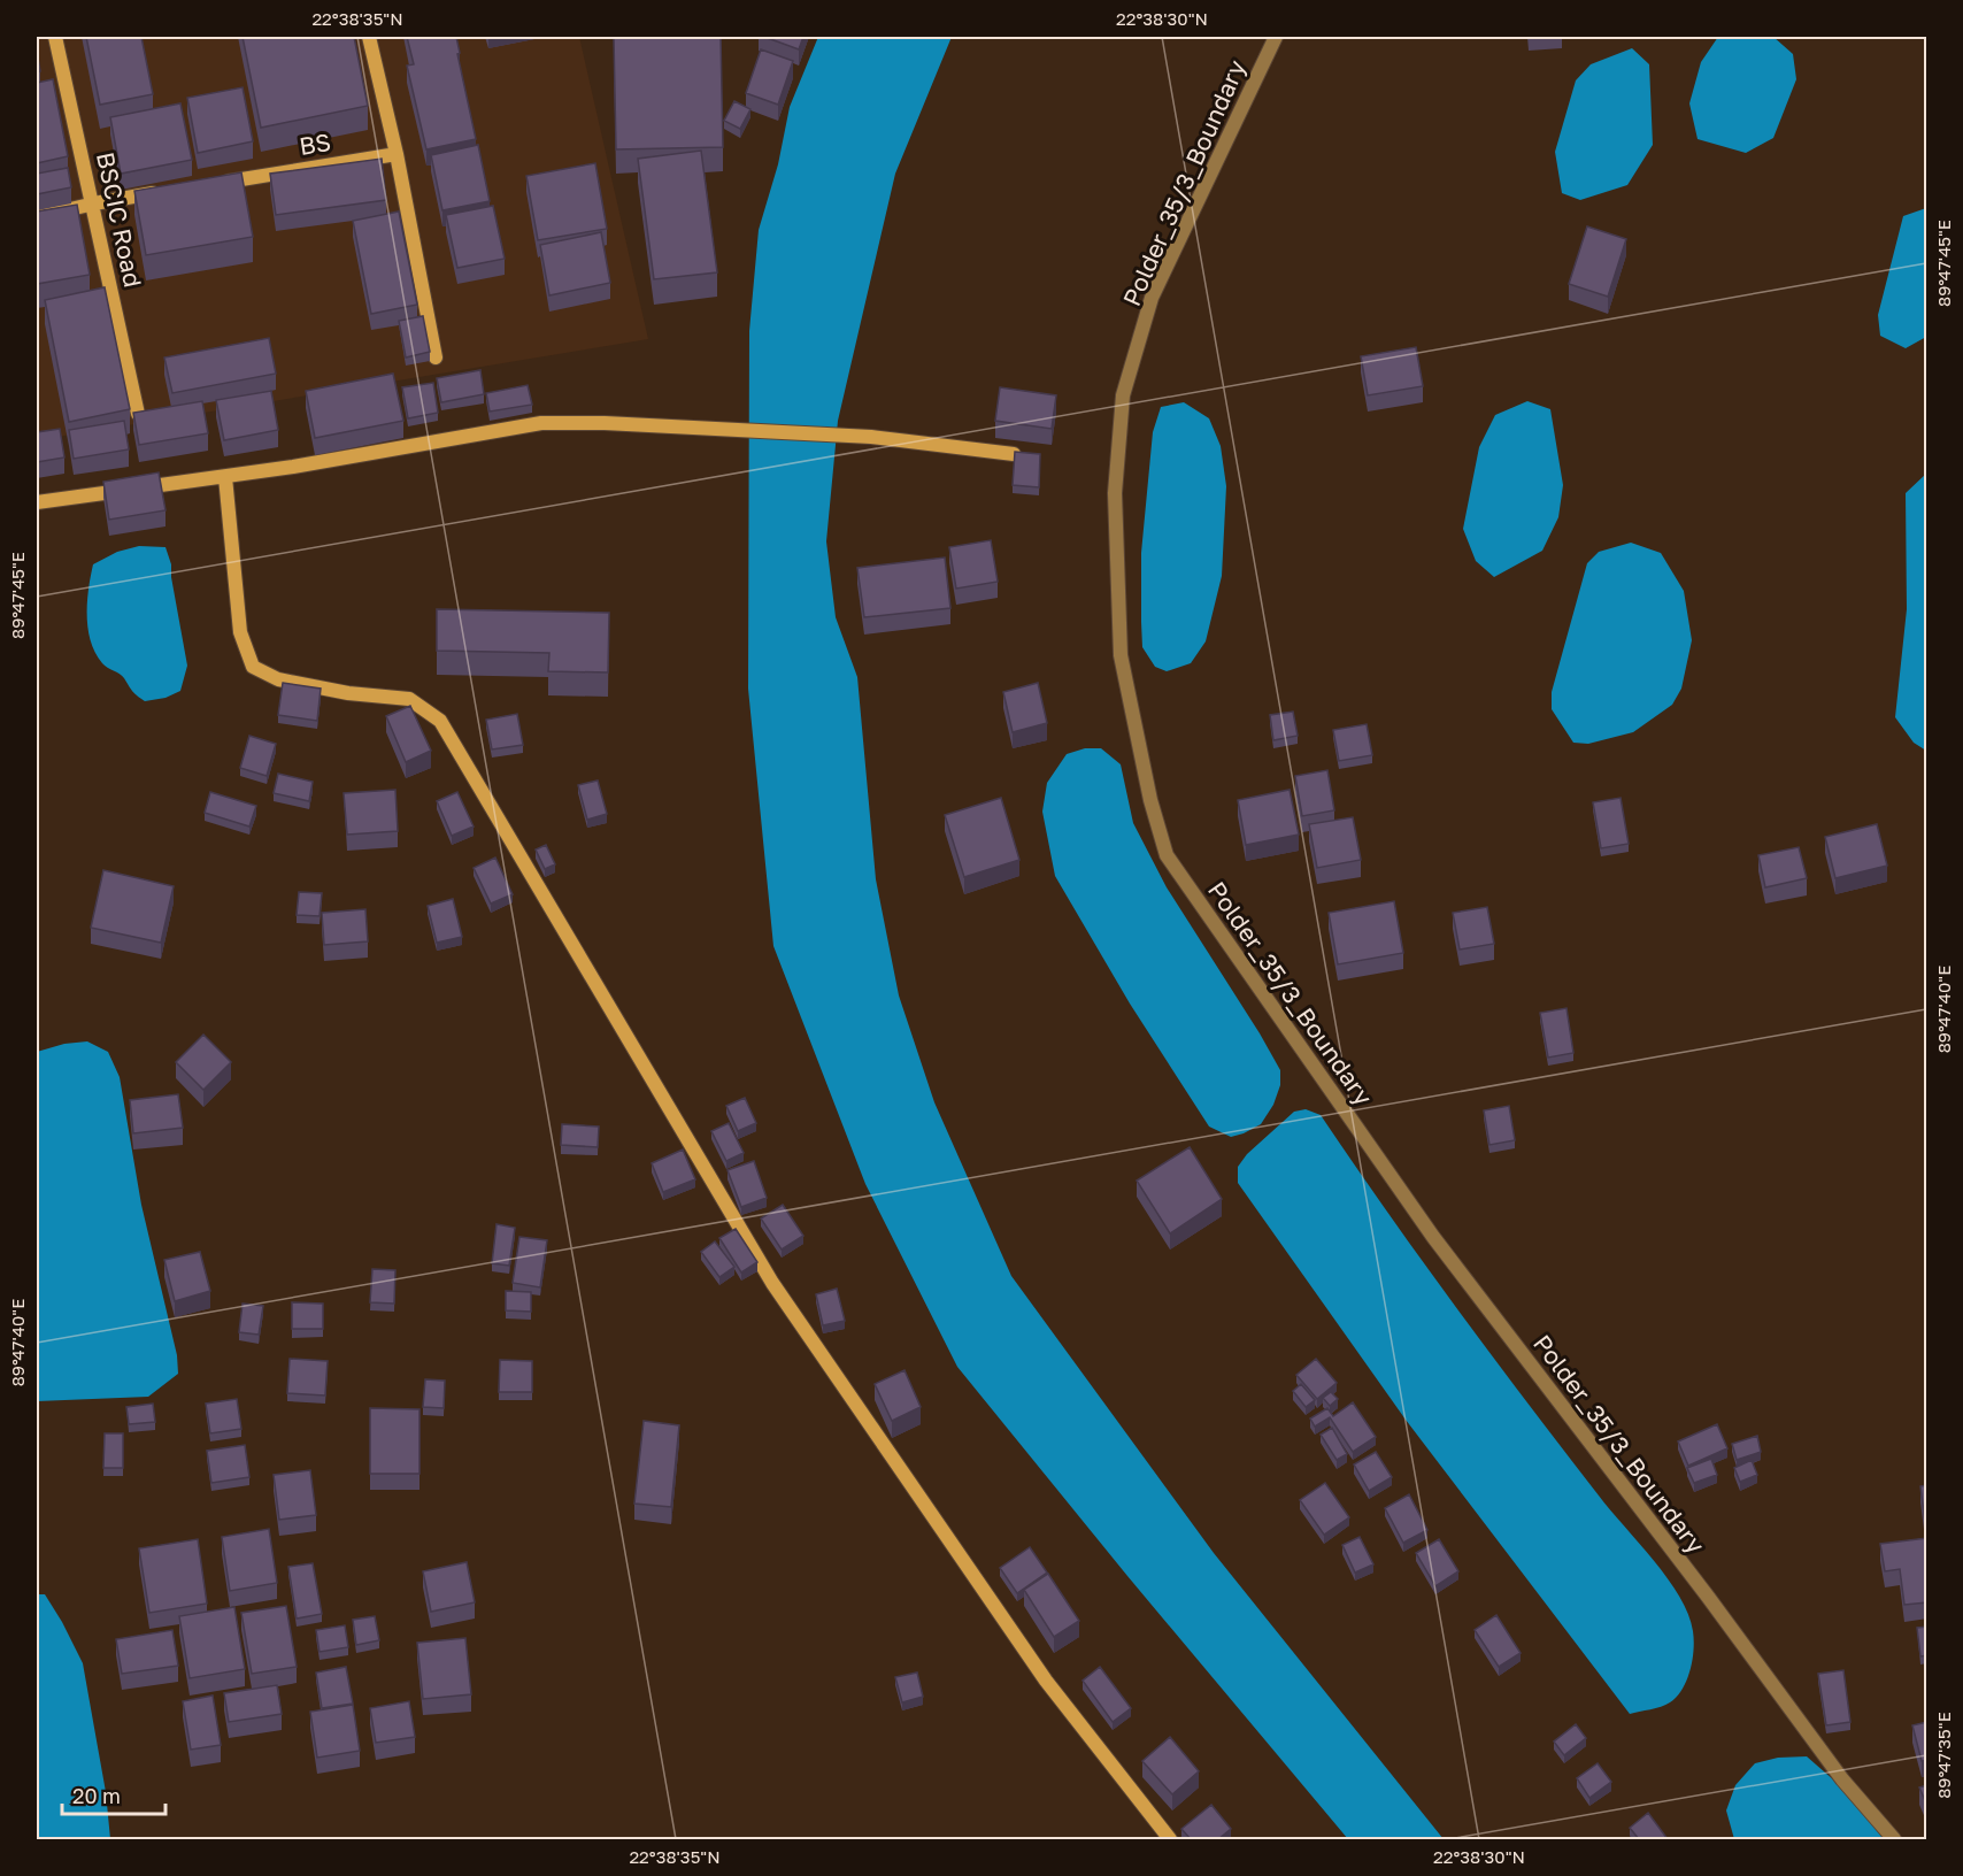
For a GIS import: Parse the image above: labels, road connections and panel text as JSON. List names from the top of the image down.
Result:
{
  "streets": {
    "street": ["BS", "Polder_35/3_Boundary", "BSCIC Road"]
  },
  "scale_bar": "20 m",
  "coordinates": [
    "22°38'35\"N",
    "22°38'30\"N",
    "89°47'45\"E",
    "89°47'40\"E",
    "89°47'35\"E"
  ]
}
